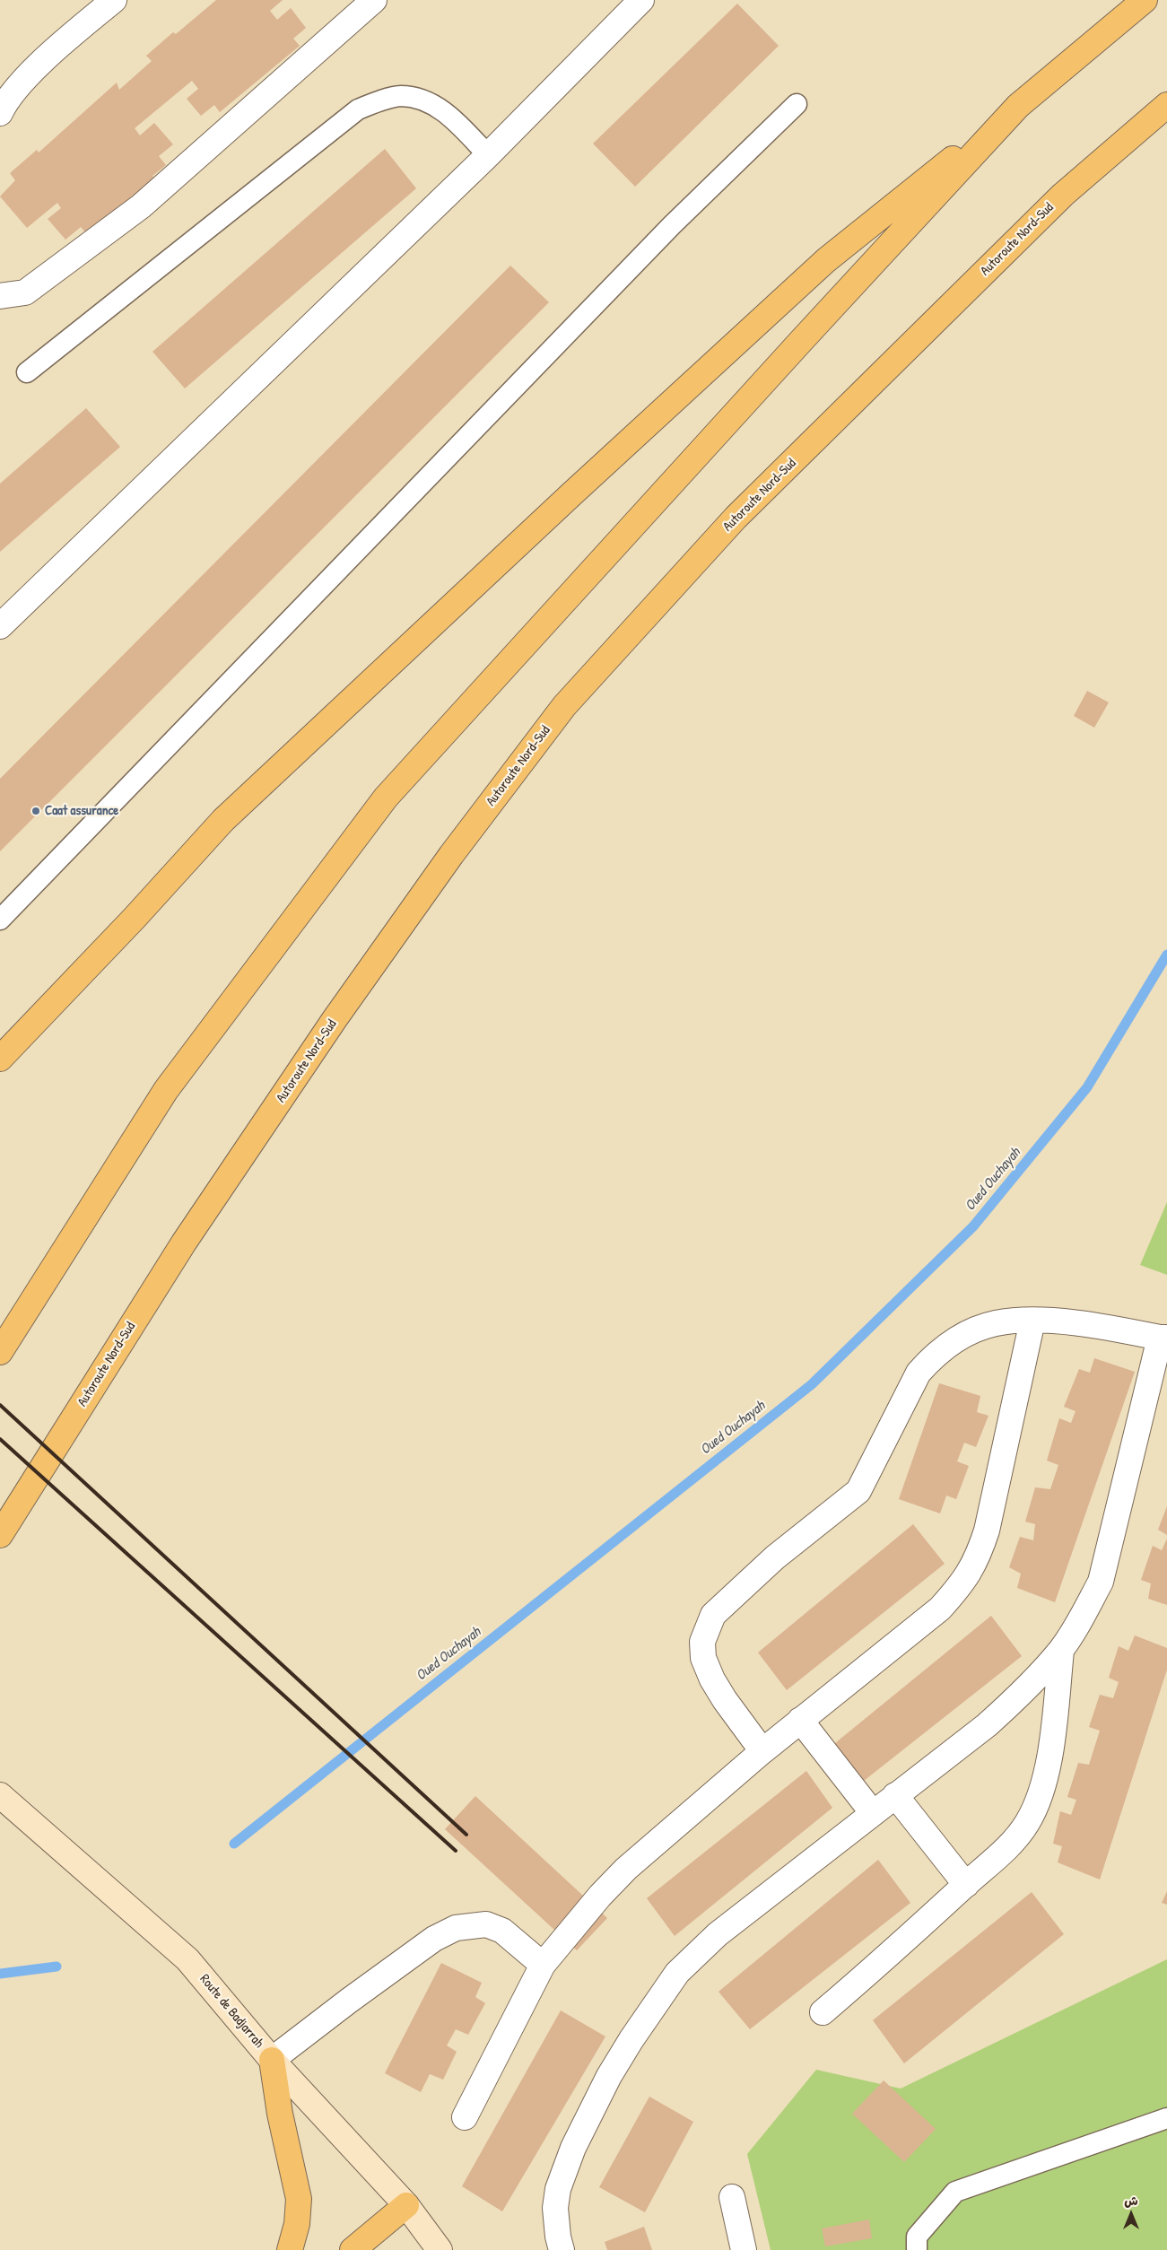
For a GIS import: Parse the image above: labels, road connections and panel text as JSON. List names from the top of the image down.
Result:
{
  "streets": {
    "highway": ["Autoroute Nord-Sud"],
    "main road": ["Route de Badjarrah"]
  },
  "water": ["Oued Ouchayah"],
  "places": ["Caat assurance"],
  "north": "top"
}
